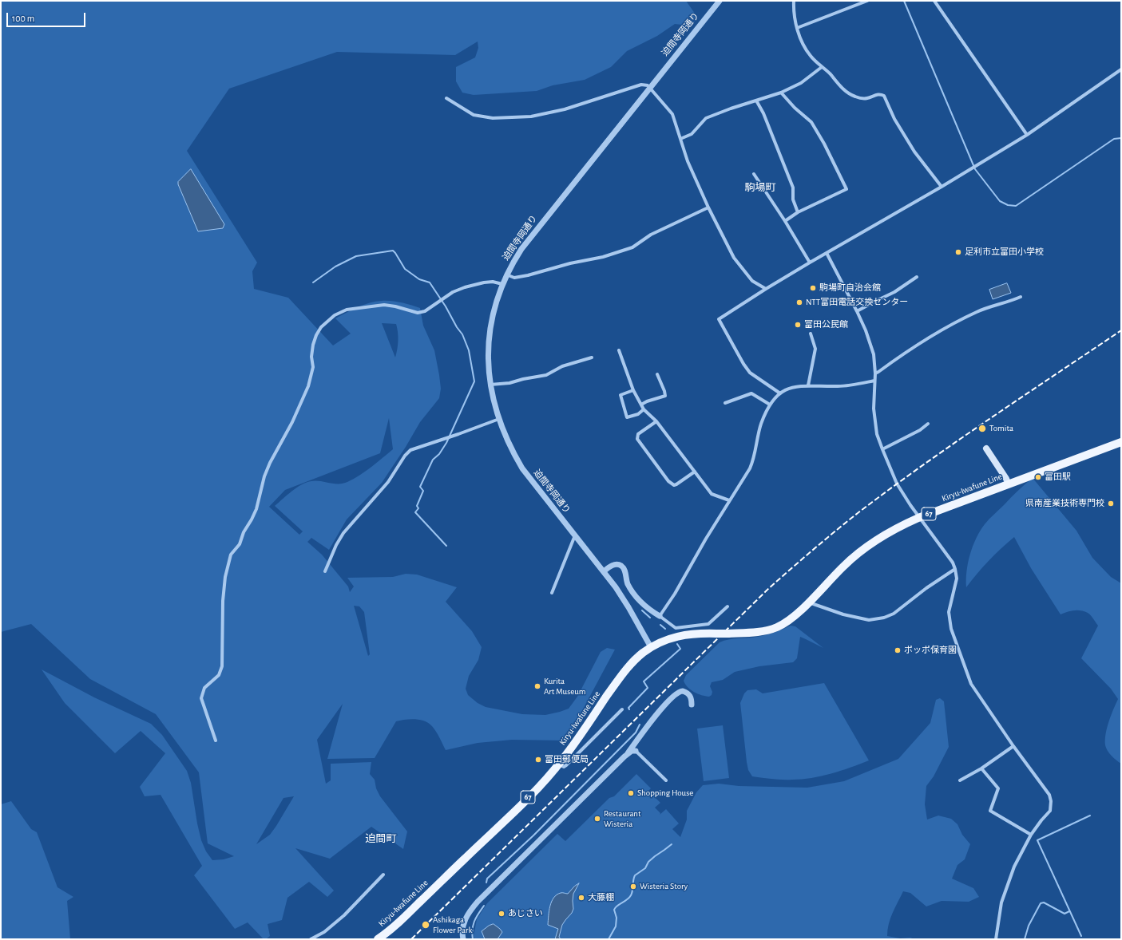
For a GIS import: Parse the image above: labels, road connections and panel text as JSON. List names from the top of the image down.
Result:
{
  "streets": {
    "main road": ["Kiryu-Iwafune Line", "67"],
    "street": ["迫間寺岡通り"]
  },
  "crossings": [
    ["迫間寺岡通り", "Kiryu-Iwafune Line"]
  ],
  "districts": ["駒場町", "迫間町"],
  "places": [
    "足利市立富田小学校",
    "駒場町自治会館",
    "NTT富田電話交換センター",
    "富田公民館",
    "Tomita",
    "富田駅",
    "県南産業技術専門校",
    "ポッポ保育園",
    "Kurita Art Museum",
    "富田郵便局",
    "Shopping House",
    "Restaurant Wisteria",
    "Wisteria Story",
    "大藤棚",
    "あじさい",
    "Ashikaga Flower Park"
  ],
  "scale_bar": "100 m"
}
